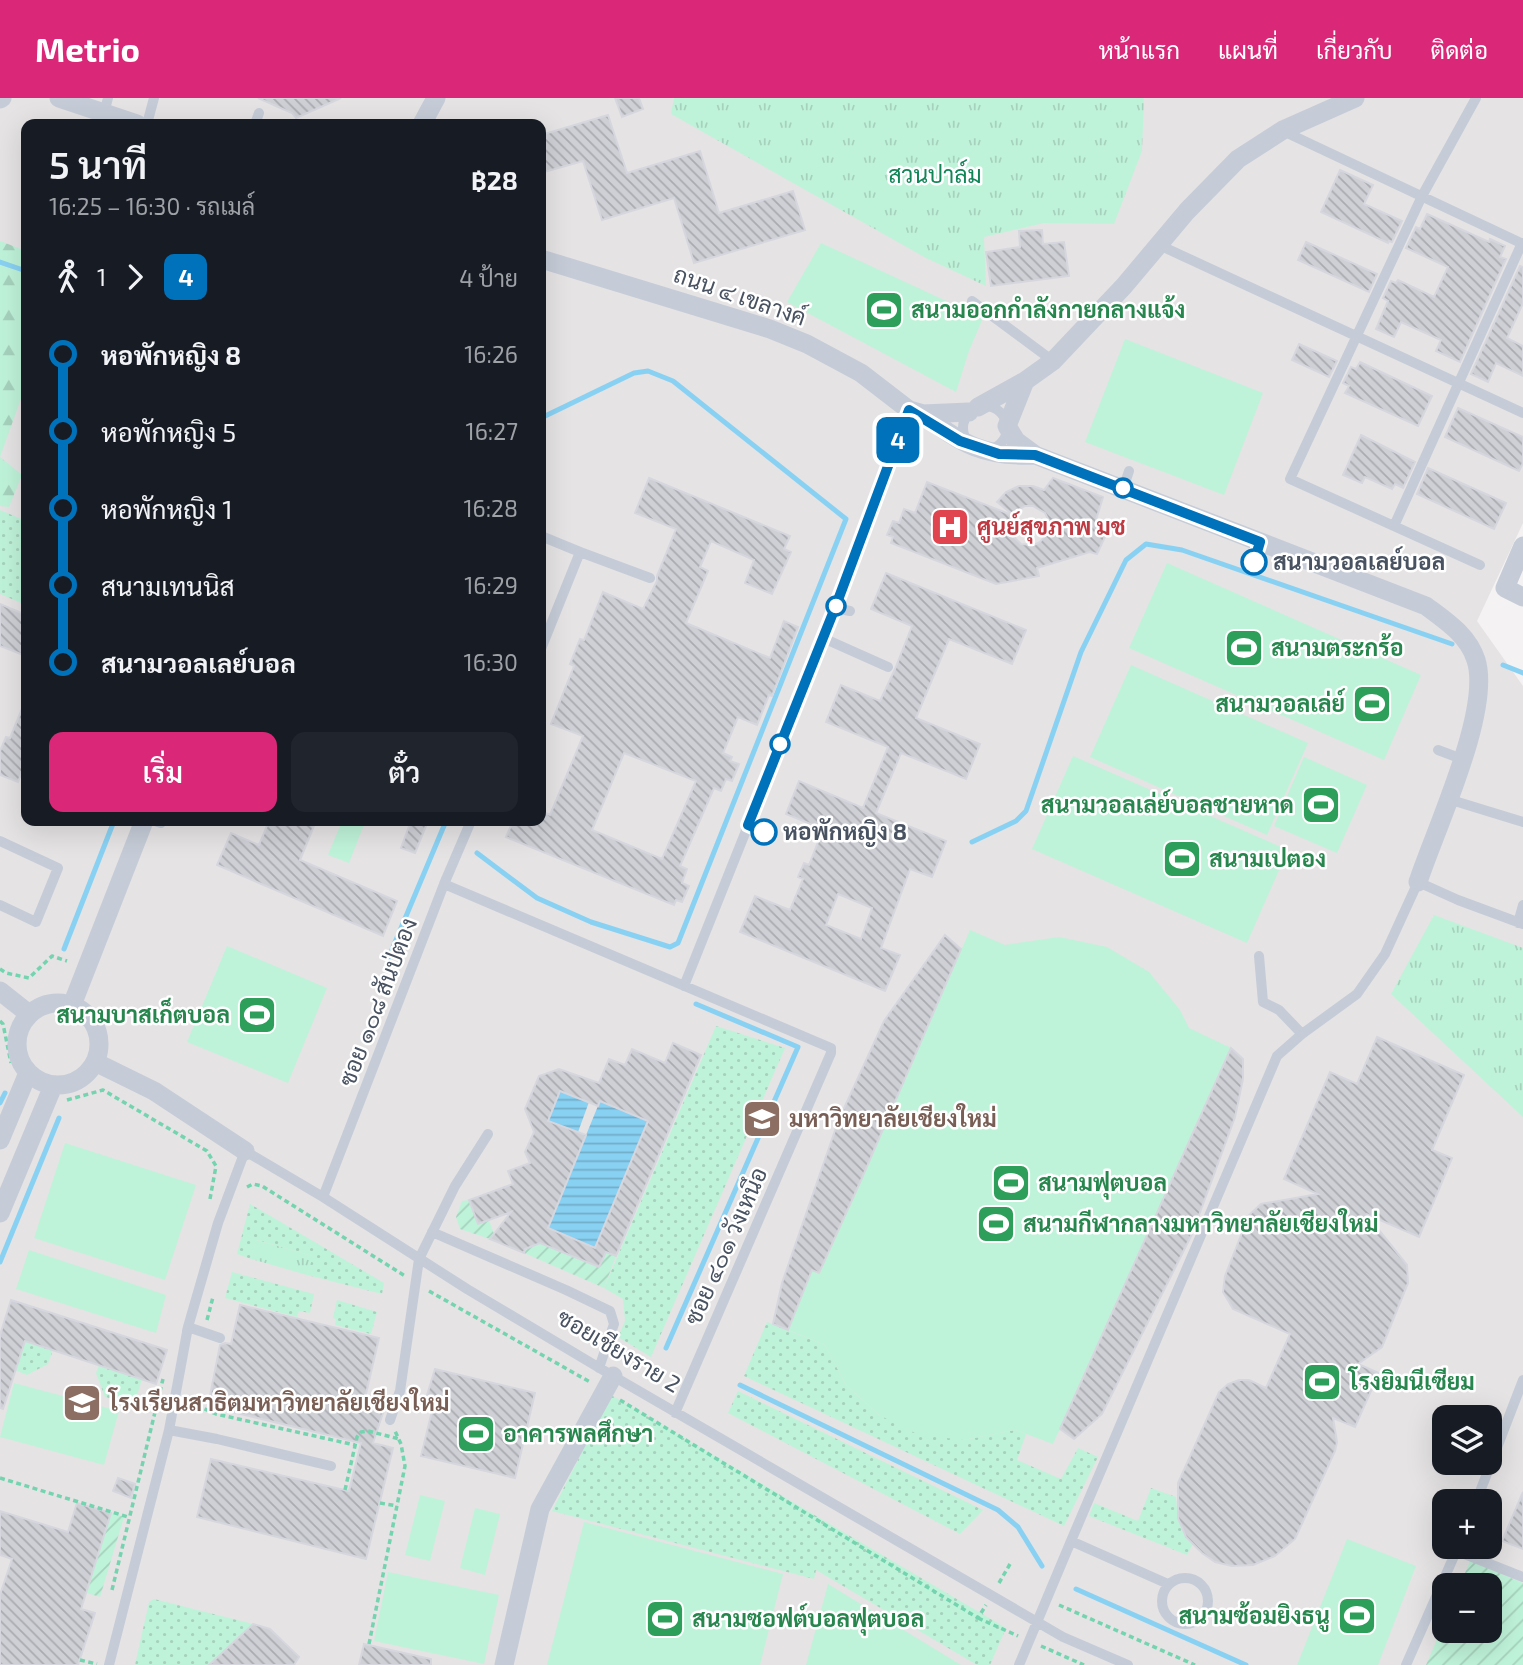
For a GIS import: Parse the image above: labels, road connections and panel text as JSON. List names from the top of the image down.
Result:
{
  "streets": {
    "street": ["ซอยเชียงราย 2"],
    "lane": ["ซอย ๑๐๘ สันป่ตอง", "ซอย ๔๐๑ วังเหนึอ"]
  },
  "crossings": [
    ["ซอย ๑๐๘ สันป่ตอง", "ซอย ๔๐๑ วังเหนึอ"],
    ["ซอย ๑๐๘ สันป่ตอง", "ซอยเชียงราย 2"],
    ["ซอย ๔๐๑ วังเหนึอ", "ซอยเชียงราย 2"]
  ],
  "parks": ["สวนปาล์ม"],
  "places": {
    "sports": [
      "สนามออกกำลังกายกลางแจ้ง",
      "สนามตระกร้อ",
      "สนามวอลเล่ย์",
      "สนามวอลเล่ย์บอลชายหาด",
      "สนามเปตอง",
      "สนามบาสเก็ตบอล",
      "สนามฟุตบอล",
      "สนามกีฬากลางมหาวิทยาลัยเชียงใหม่",
      "โรงยิมนีเซียม",
      "อาคารพลศึกษา",
      "สนามซ้อมยิงธนู",
      "สนามซอฟต์บอลฟุตบอล"
    ],
    "hospital": ["ศูนย์สุขภาพ มช"],
    "other": ["สนามวอลเลย์บอล", "หอพักหญิง 8"],
    "school or university": ["มหาวิทยาลัยเชียงใหม่", "โรงเรียนสาธิตมหาวิทยาลัยเชียงใหม่"]
  },
  "lines": ["bus line 4"],
  "page": {
    "header": "Metrio",
    "nav": [
      "หน้าแรก",
      "แผนที่",
      "เกี่ยวกับ",
      "ติดต่อ"
    ],
    "on_map": "4",
    "heading": ["5 นาที", "16:25 – 16:30 · รถเมล์", "฿28"],
    "legs": ["1", "4", "4 ป้าย"],
    "list": [
      {
        "name": "หอพักหญิง 8",
        "value": "16:26"
      },
      {
        "name": "หอพักหญิง 5",
        "value": "16:27"
      },
      {
        "name": "หอพักหญิง 1",
        "value": "16:28"
      },
      {
        "name": "สนามเทนนิส",
        "value": "16:29"
      },
      {
        "name": "สนามวอลเลย์บอล",
        "value": "16:30"
      }
    ],
    "buttons": ["เริ่ม", "ตั๋ว"],
    "map_buttons": ["+", "−"]
  }
}
